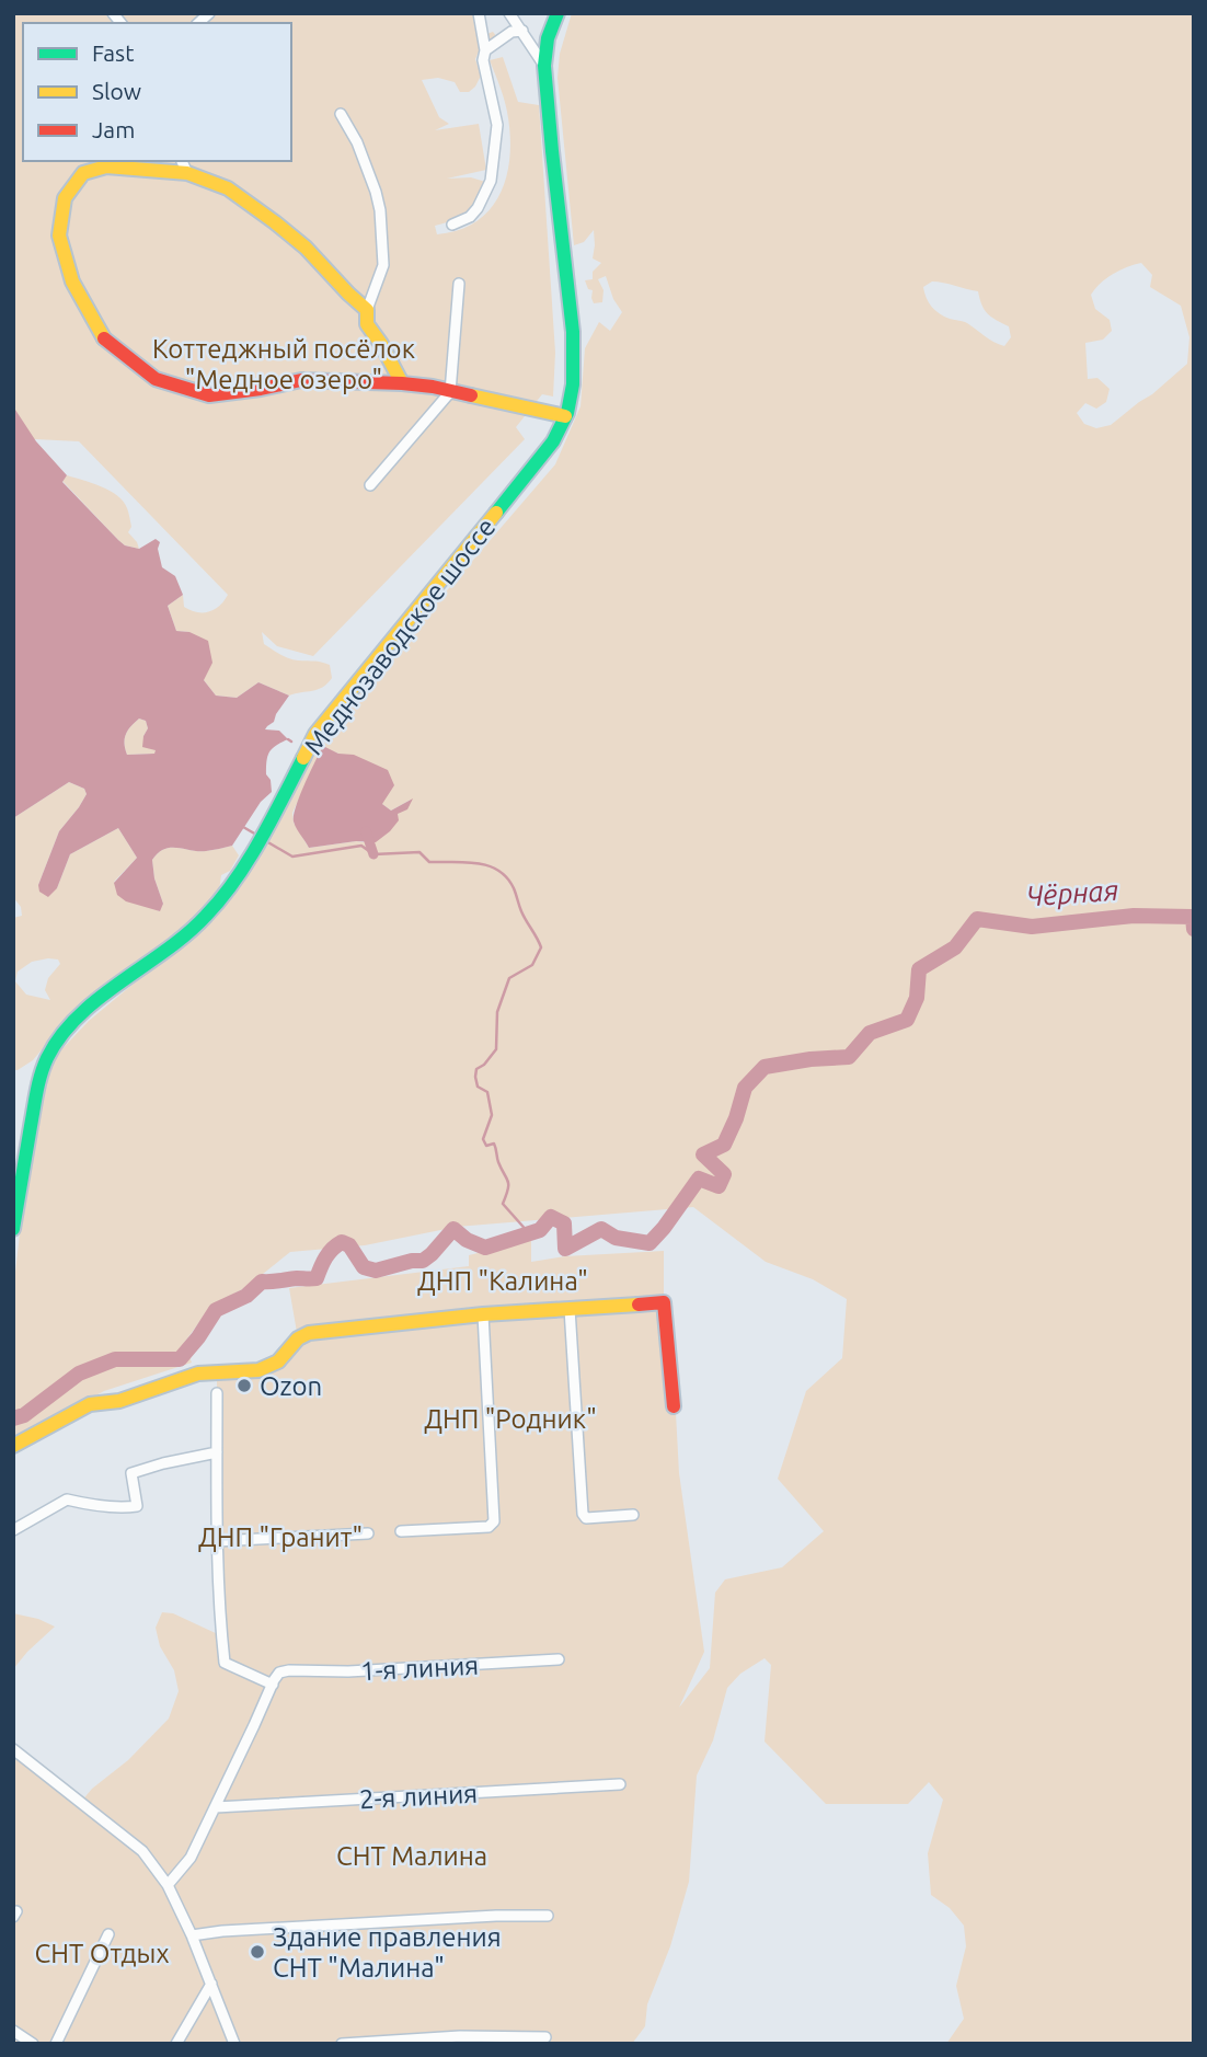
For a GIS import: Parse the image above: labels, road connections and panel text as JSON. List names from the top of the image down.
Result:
{
  "streets": {
    "street": ["Меднозаводское шоссе", "1-я линия", "2-я линия"]
  },
  "water": ["Чёрная"],
  "parks": [
    "Коттеджный посёлок \"Медное озеро\"",
    "ДНП \"Калина\"",
    "ДНП \"Родник\"",
    "ДНП \"Гранит\"",
    "СНТ Малина",
    "СНТ Отдых"
  ],
  "places": ["Ozon", "Здание правления СНТ \"Малина\""],
  "legend": ["Fast", "Slow", "Jam"]
}
